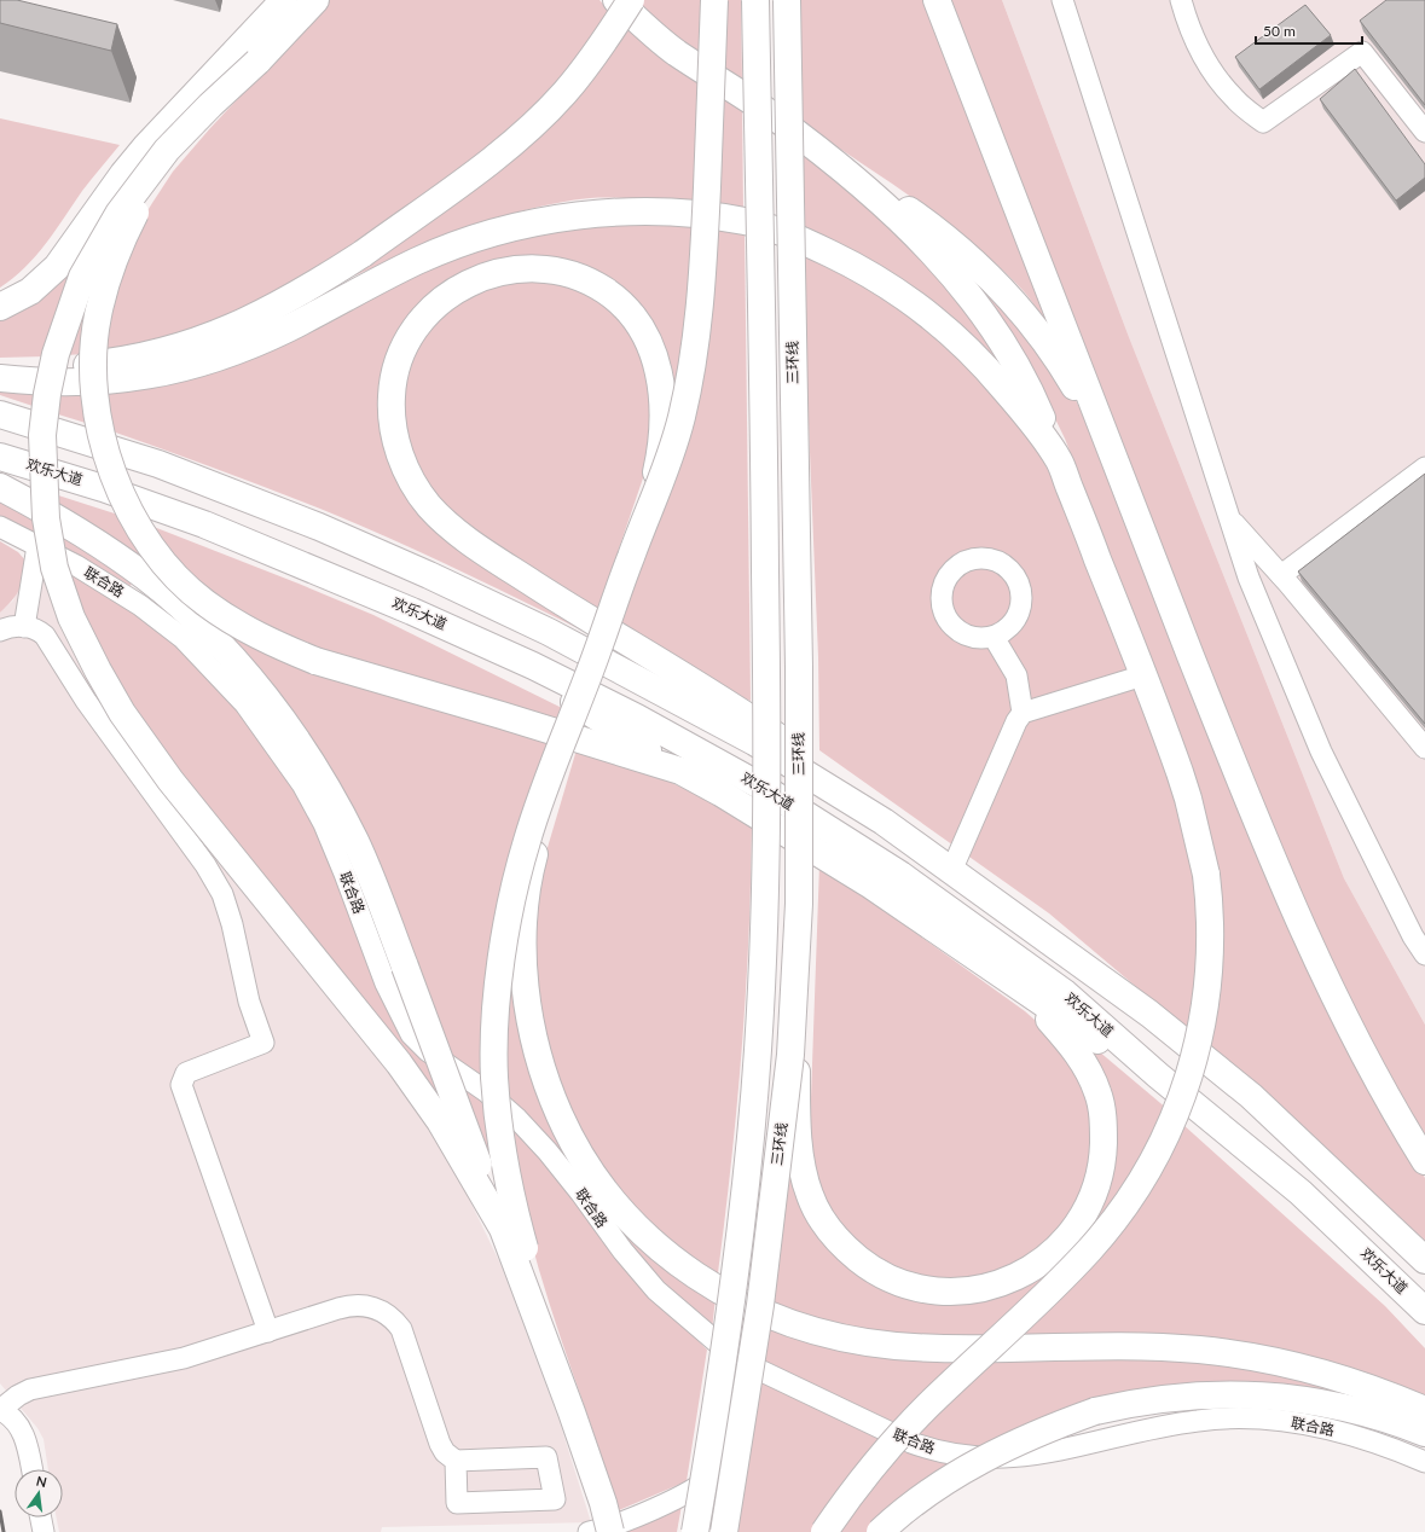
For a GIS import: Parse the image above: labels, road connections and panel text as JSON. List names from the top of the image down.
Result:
{
  "streets": {
    "highway": ["三环线", "欢乐大道"],
    "street": ["联合路"]
  },
  "scale_bar": "50 m",
  "north": "top"
}
